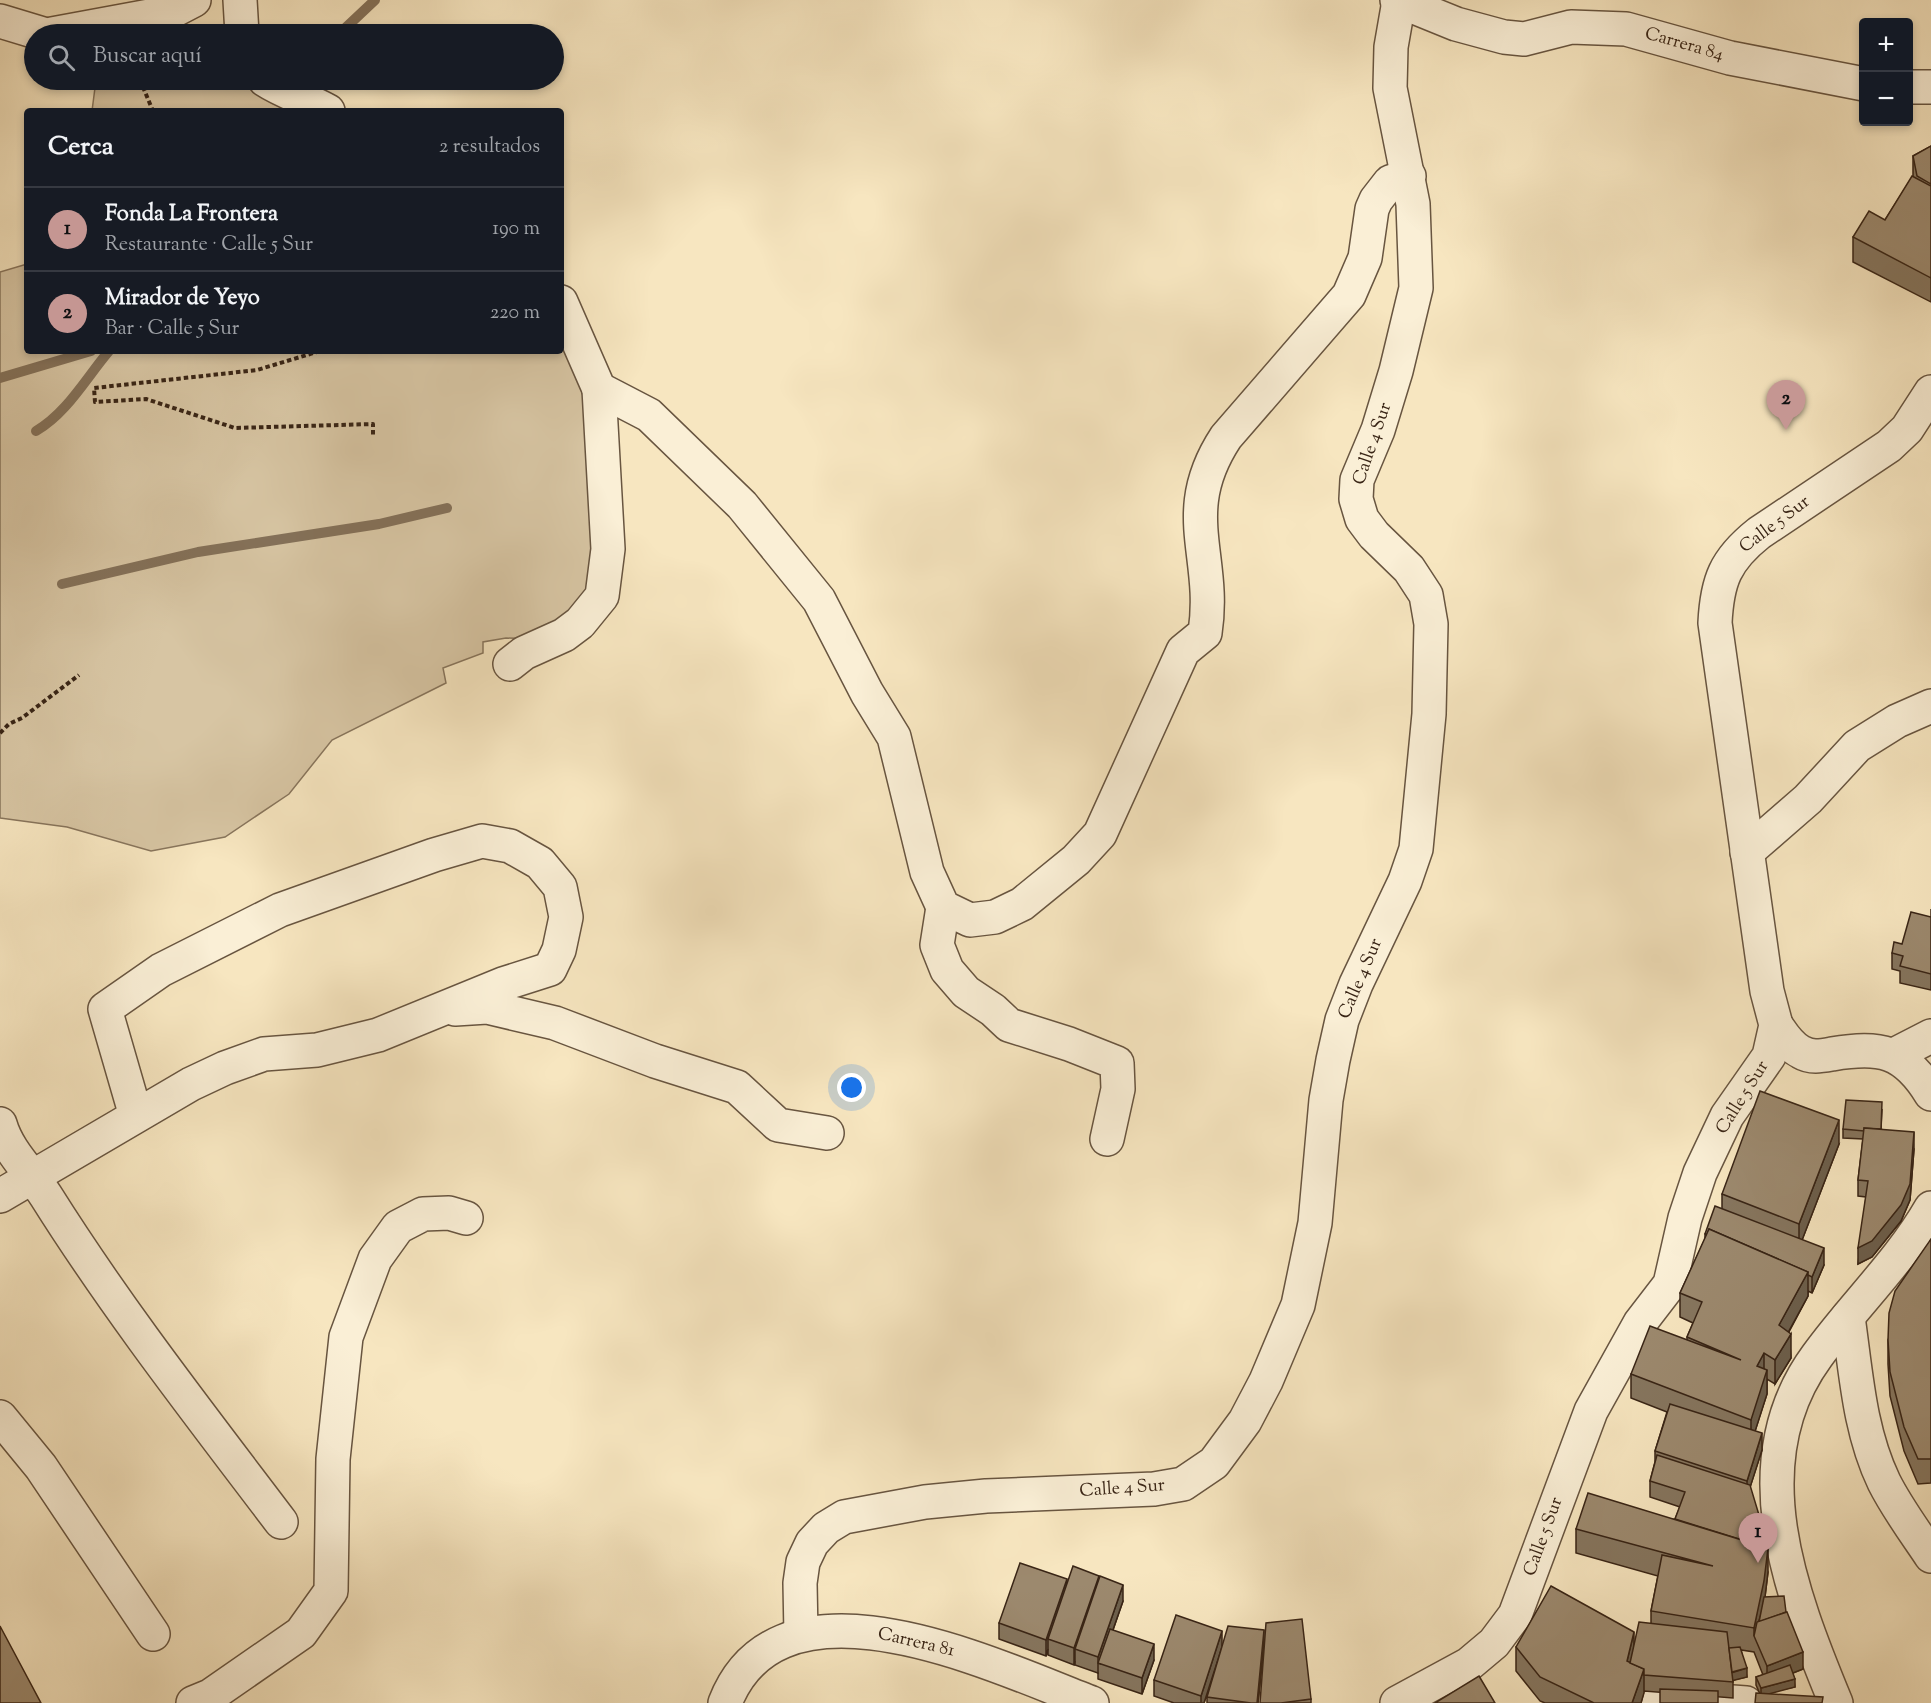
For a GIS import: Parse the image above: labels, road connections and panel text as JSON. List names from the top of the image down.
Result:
{
  "streets": {
    "street": [
      "Carrera 84",
      "Calle 4 Sur",
      "Calle 5 Sur",
      "Carrera 81"
    ]
  },
  "crossings": [
    ["Carrera 84", "Calle 4 Sur"],
    ["Calle 4 Sur", "Carrera 81"]
  ],
  "page": {
    "map_buttons": ["+", "−"],
    "search": "Buscar aquí",
    "heading": ["Cerca", "2 resultados"],
    "list": [
      {
        "mark": "1",
        "name": "Fonda La Frontera",
        "note": "Restaurante · Calle 5 Sur",
        "value": "190 m"
      },
      {
        "mark": "2",
        "name": "Mirador de Yeyo",
        "note": "Bar · Calle 5 Sur",
        "value": "220 m"
      }
    ],
    "pins": ["2", "1"]
  }
}
